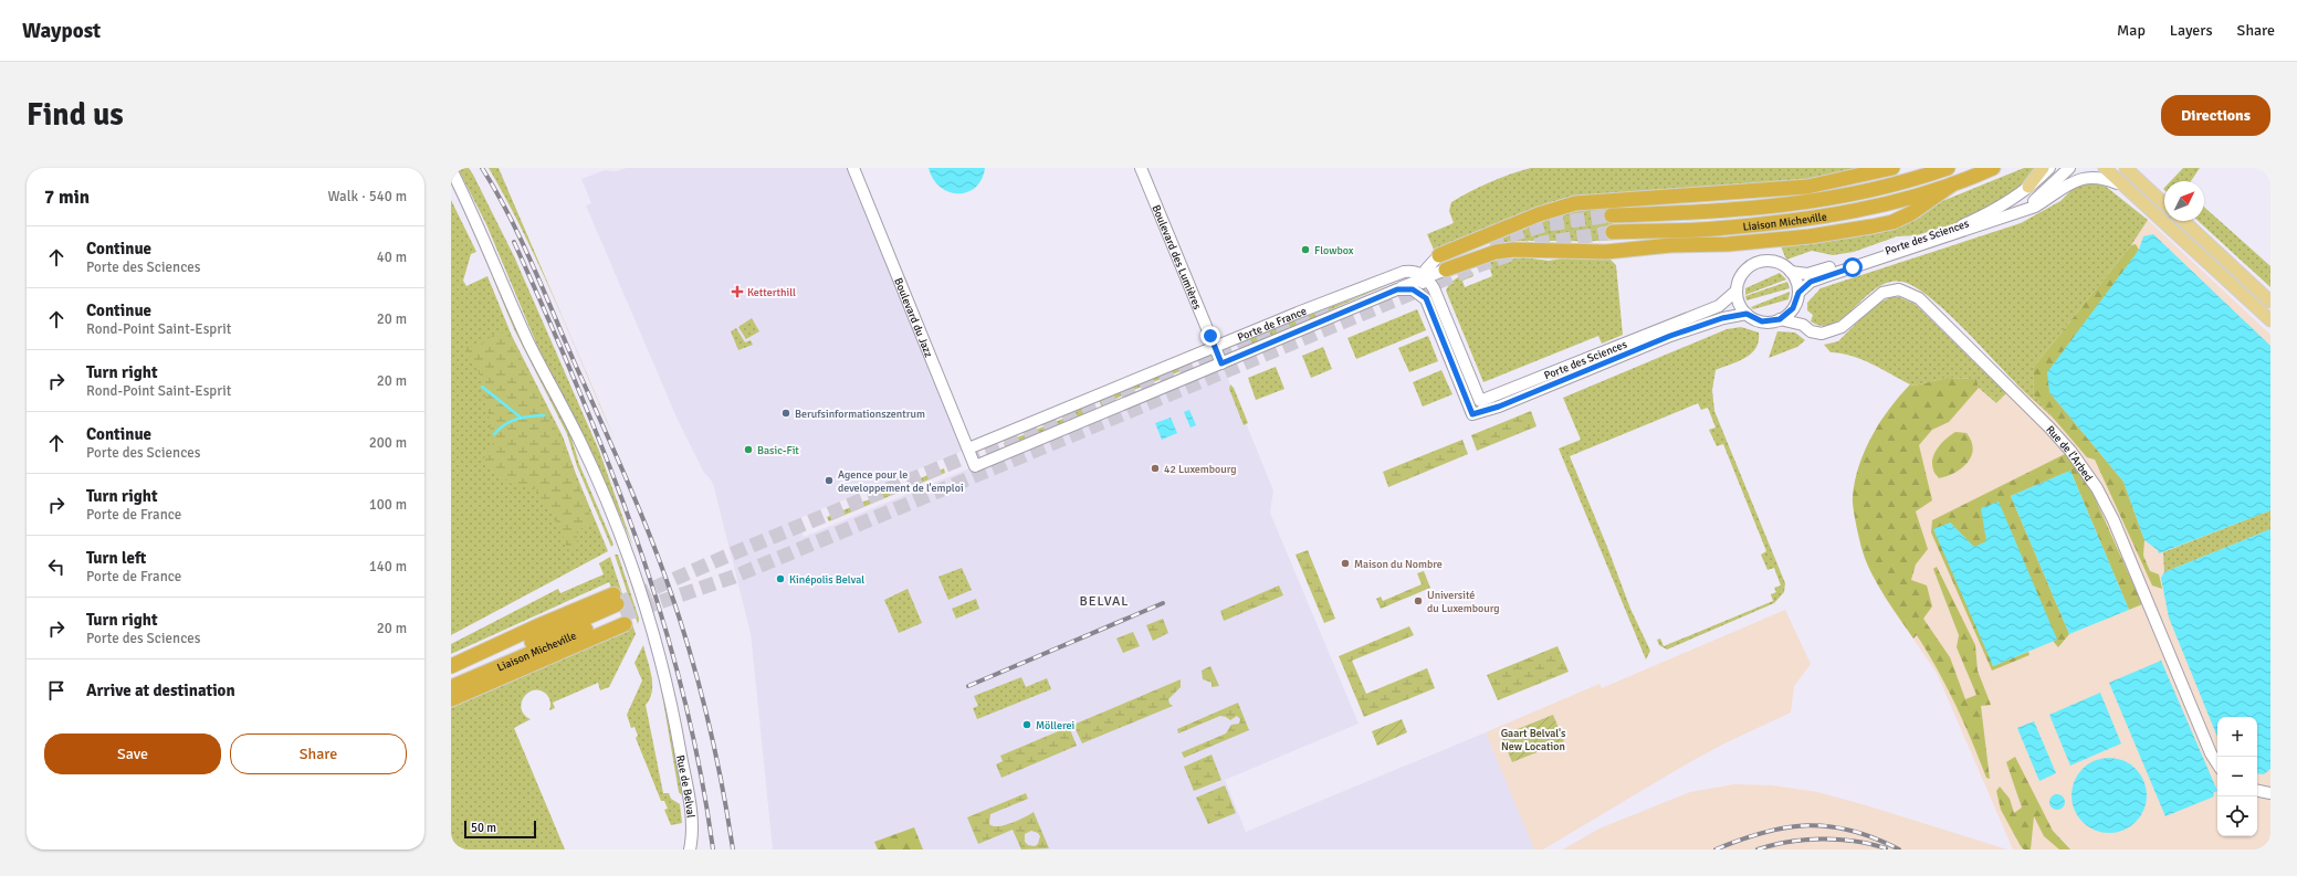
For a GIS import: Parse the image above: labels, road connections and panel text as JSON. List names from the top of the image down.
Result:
{
  "streets": {
    "highway": ["Liaison Micheville"],
    "main road": [
      "Porte des Sciences",
      "Boulevard des Lumières",
      "Boulevard du Jazz",
      "Porte de France",
      "Rue de l'Arbed",
      "Rue de Belval"
    ]
  },
  "crossings": [
    ["Porte des Sciences", "Rue de l'Arbed"],
    ["Boulevard des Lumières", "Porte de France"],
    ["Boulevard du Jazz", "Porte de France"]
  ],
  "districts": ["BELVAL"],
  "parks": ["Gaart Belval's New Location"],
  "places": {
    "other": [
      "Flowbox",
      "Berufsinformationszentrum",
      "Basic-Fit",
      "42 Luxembourg",
      "Agence pour le developpement de l'emploi",
      "Maison du Nombre",
      "Kinépolis Belval",
      "Université du Luxembourg",
      "Möllerei"
    ],
    "health": ["Ketterthill"]
  },
  "scale_bar": "50 m",
  "north": "top right",
  "page": {
    "header": "Waypost",
    "nav": ["Map", "Layers", "Share"],
    "buttons": [
      "Directions",
      ["Save", "Share"]
    ],
    "title": "Find us",
    "heading": ["7 min", "Walk · 540 m"],
    "list": [
      ["Continue", "Porte des Sciences", "40 m"],
      ["Continue", "Rond-Point Saint-Esprit", "20 m"],
      ["Turn right", "Rond-Point Saint-Esprit", "20 m"],
      ["Continue", "Porte des Sciences", "200 m"],
      ["Turn right", "Porte de France", "100 m"],
      ["Turn left", "Porte de France", "140 m"],
      ["Turn right", "Porte des Sciences", "20 m"],
      "Arrive at destination"
    ],
    "map_buttons": ["+", "−"],
    "scale": "50 m"
  }
}
